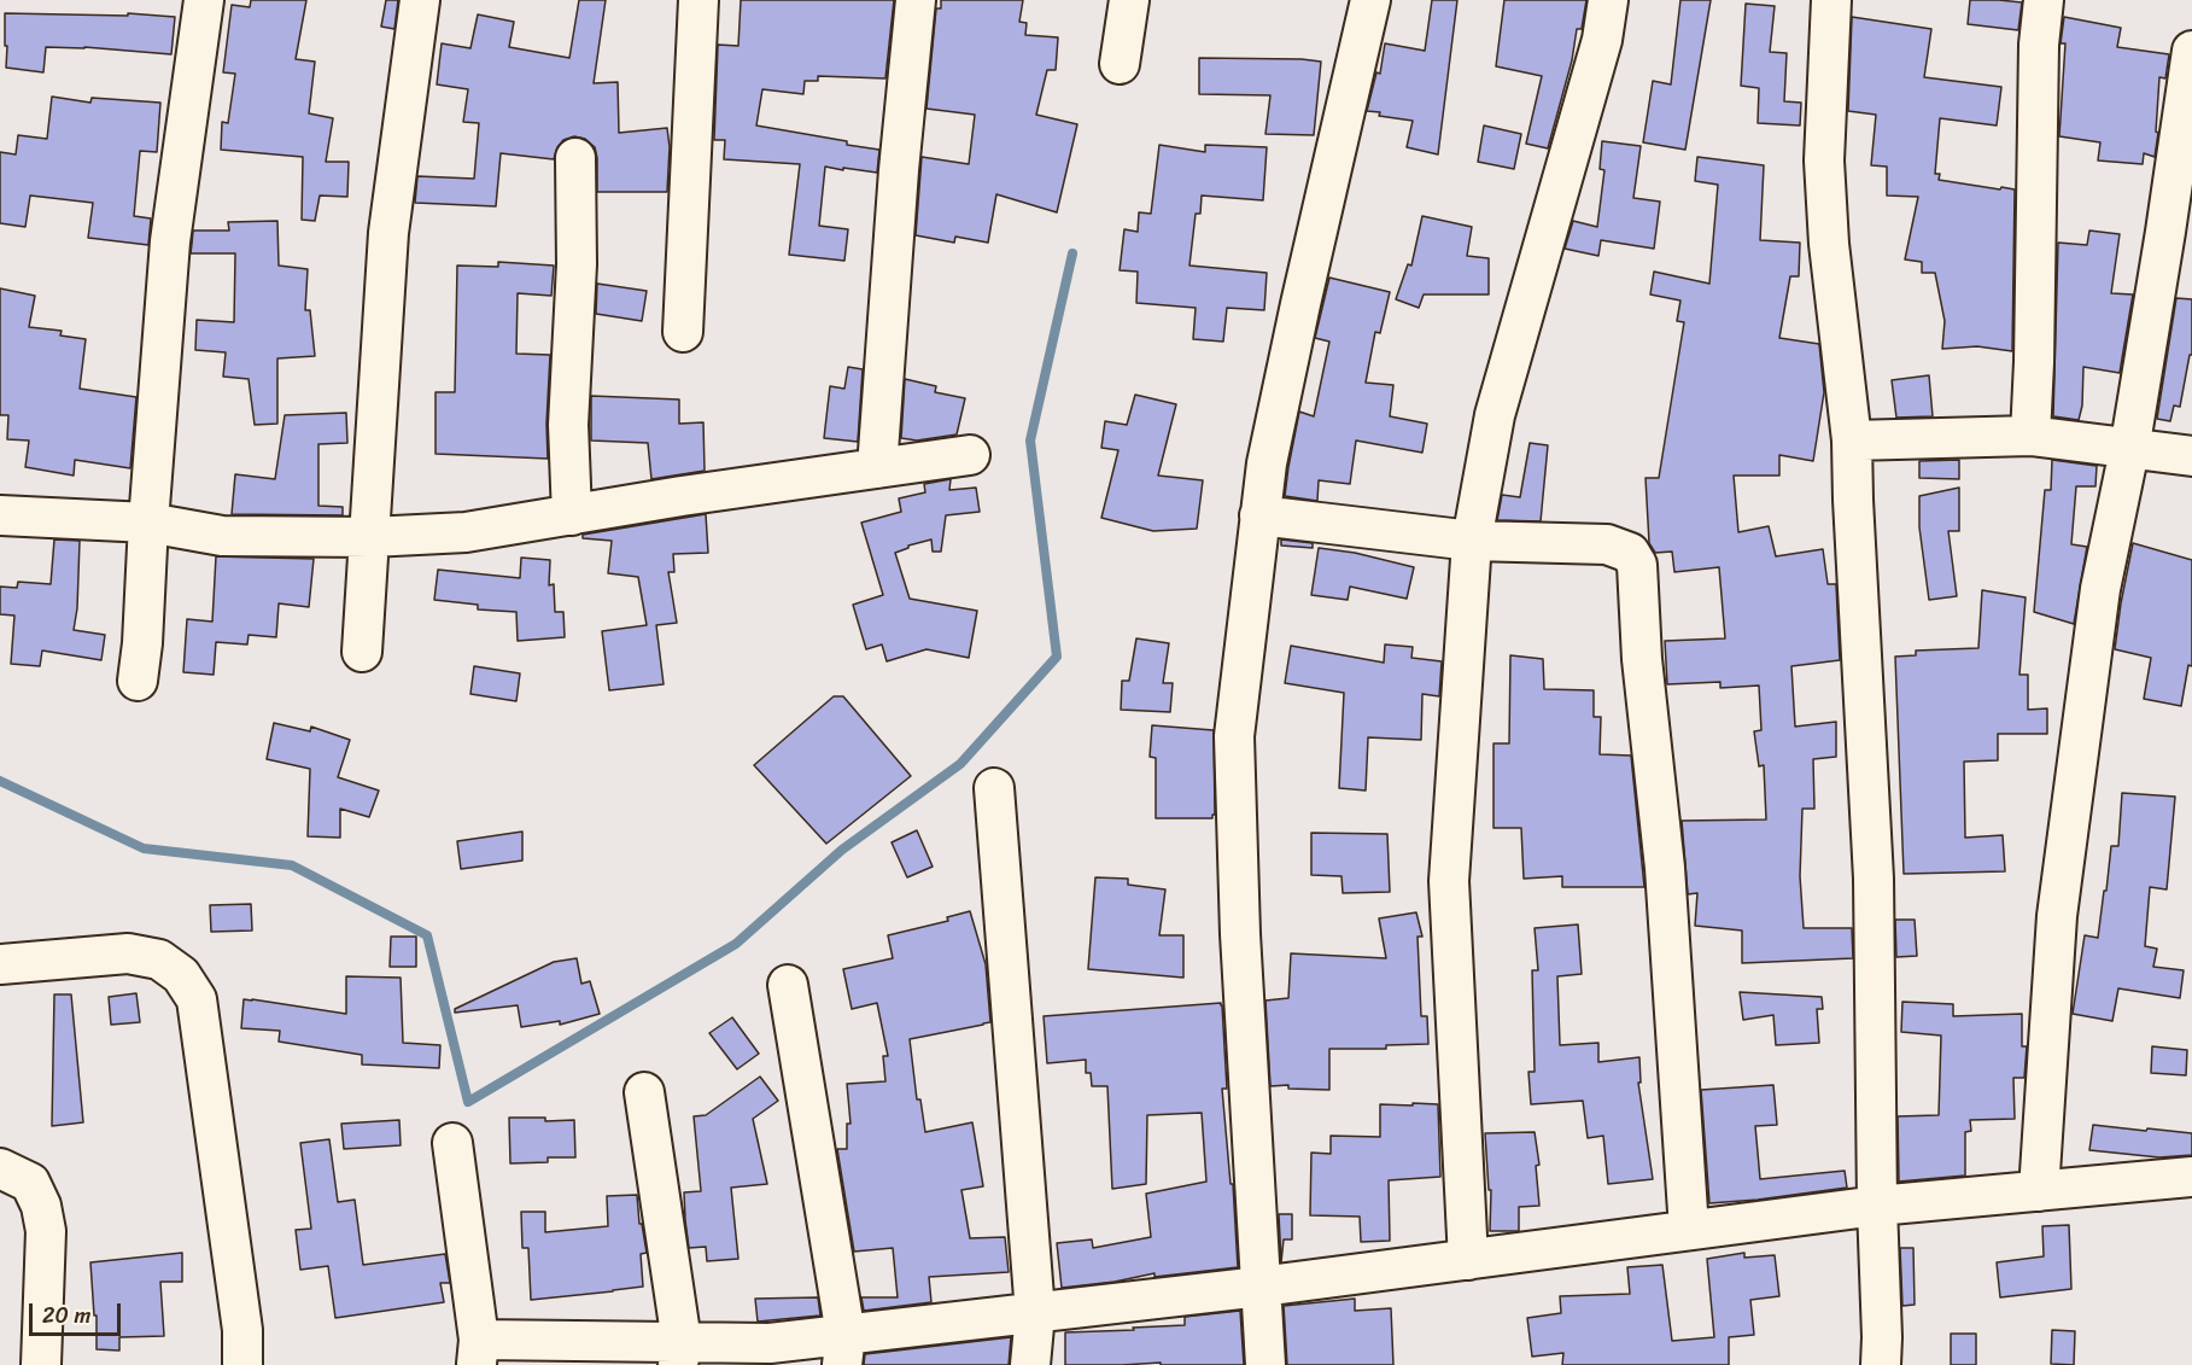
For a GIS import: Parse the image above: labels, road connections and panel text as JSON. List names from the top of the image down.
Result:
{
  "scale_bar": "20 m"
}
